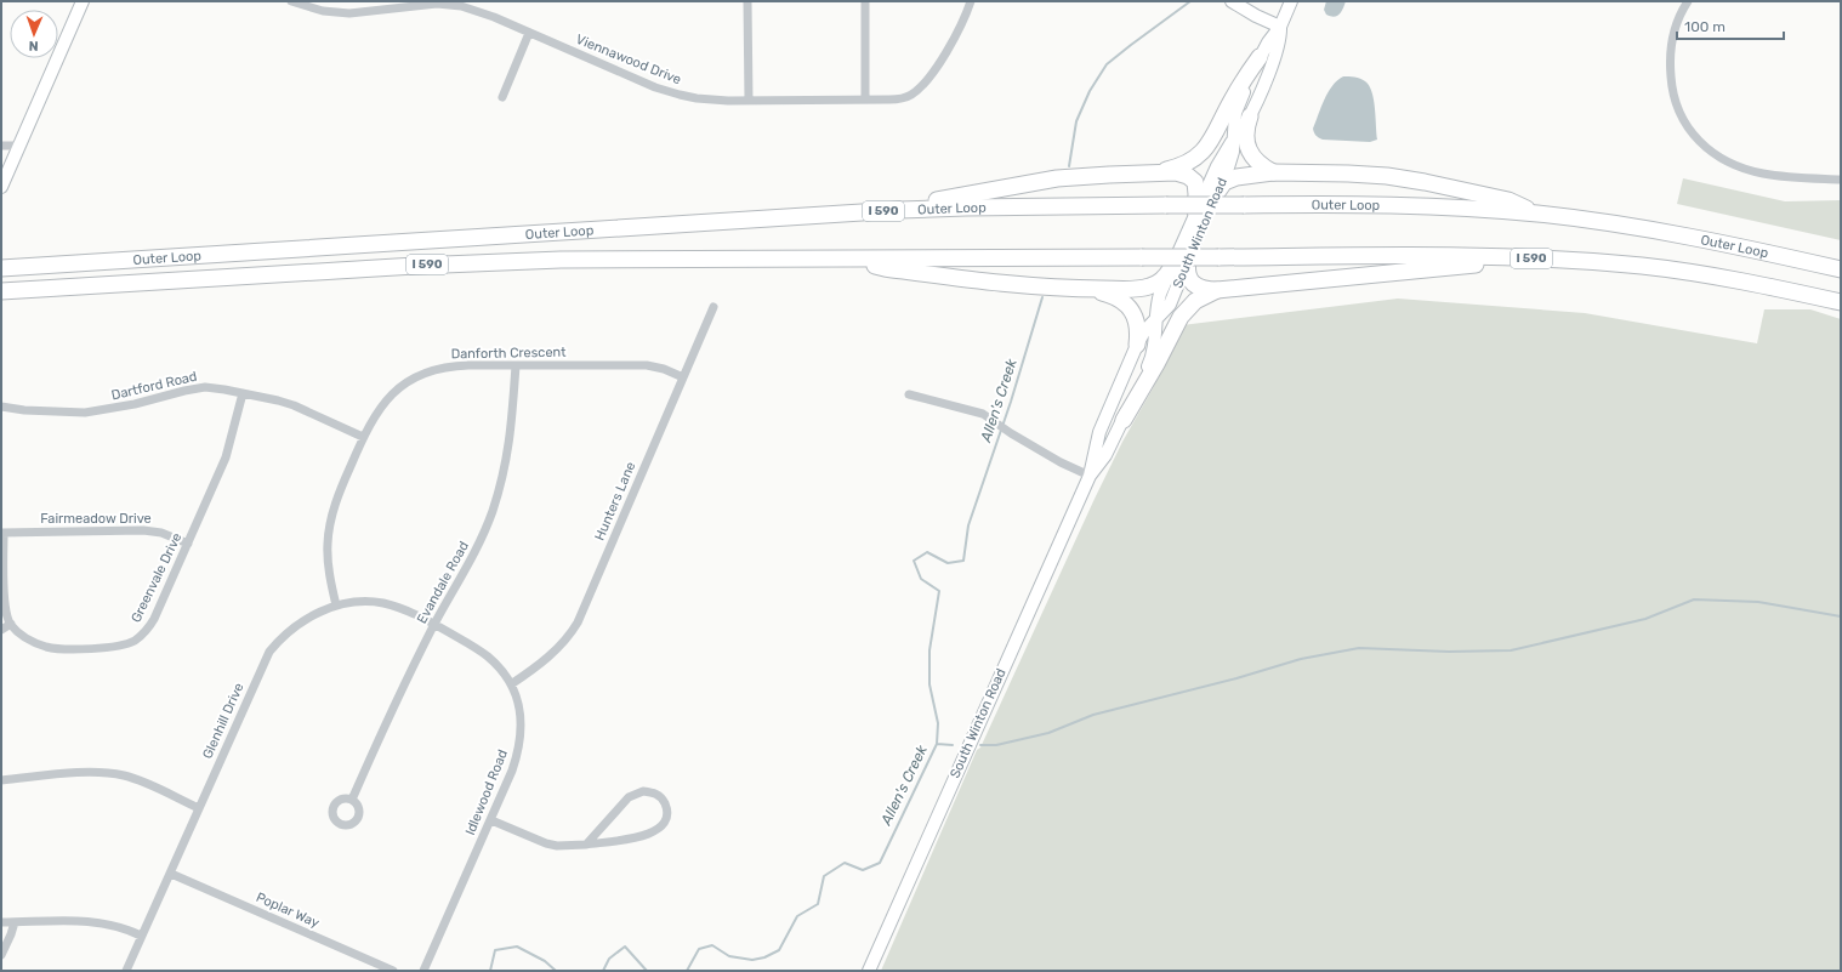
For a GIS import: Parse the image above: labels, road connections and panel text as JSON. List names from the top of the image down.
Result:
{
  "streets": {
    "highway": ["Outer Loop", "I 590"],
    "main road": ["South Winton Road"],
    "street": [
      "Viennawood Drive",
      "Danforth Crescent",
      "Dartford Road",
      "Hunters Lane",
      "Fairmeadow Drive",
      "Greenvale Drive",
      "Evandale Road",
      "Glenhill Drive",
      "Idlewood Road",
      "Poplar Way"
    ]
  },
  "crossings": [
    ["Danforth Crescent", "Dartford Road"],
    ["Danforth Crescent", "Hunters Lane"],
    ["Danforth Crescent", "Evandale Road"],
    ["Danforth Crescent", "Glenhill Drive"],
    ["Dartford Road", "Greenvale Drive"],
    ["Hunters Lane", "Idlewood Road"],
    ["Fairmeadow Drive", "Greenvale Drive"],
    ["Evandale Road", "Glenhill Drive"],
    ["Evandale Road", "Idlewood Road"],
    ["Glenhill Drive", "Idlewood Road"],
    ["Glenhill Drive", "Poplar Way"]
  ],
  "water": ["Allen's Creek"],
  "scale_bar": "100 m",
  "north": "bottom"
}
